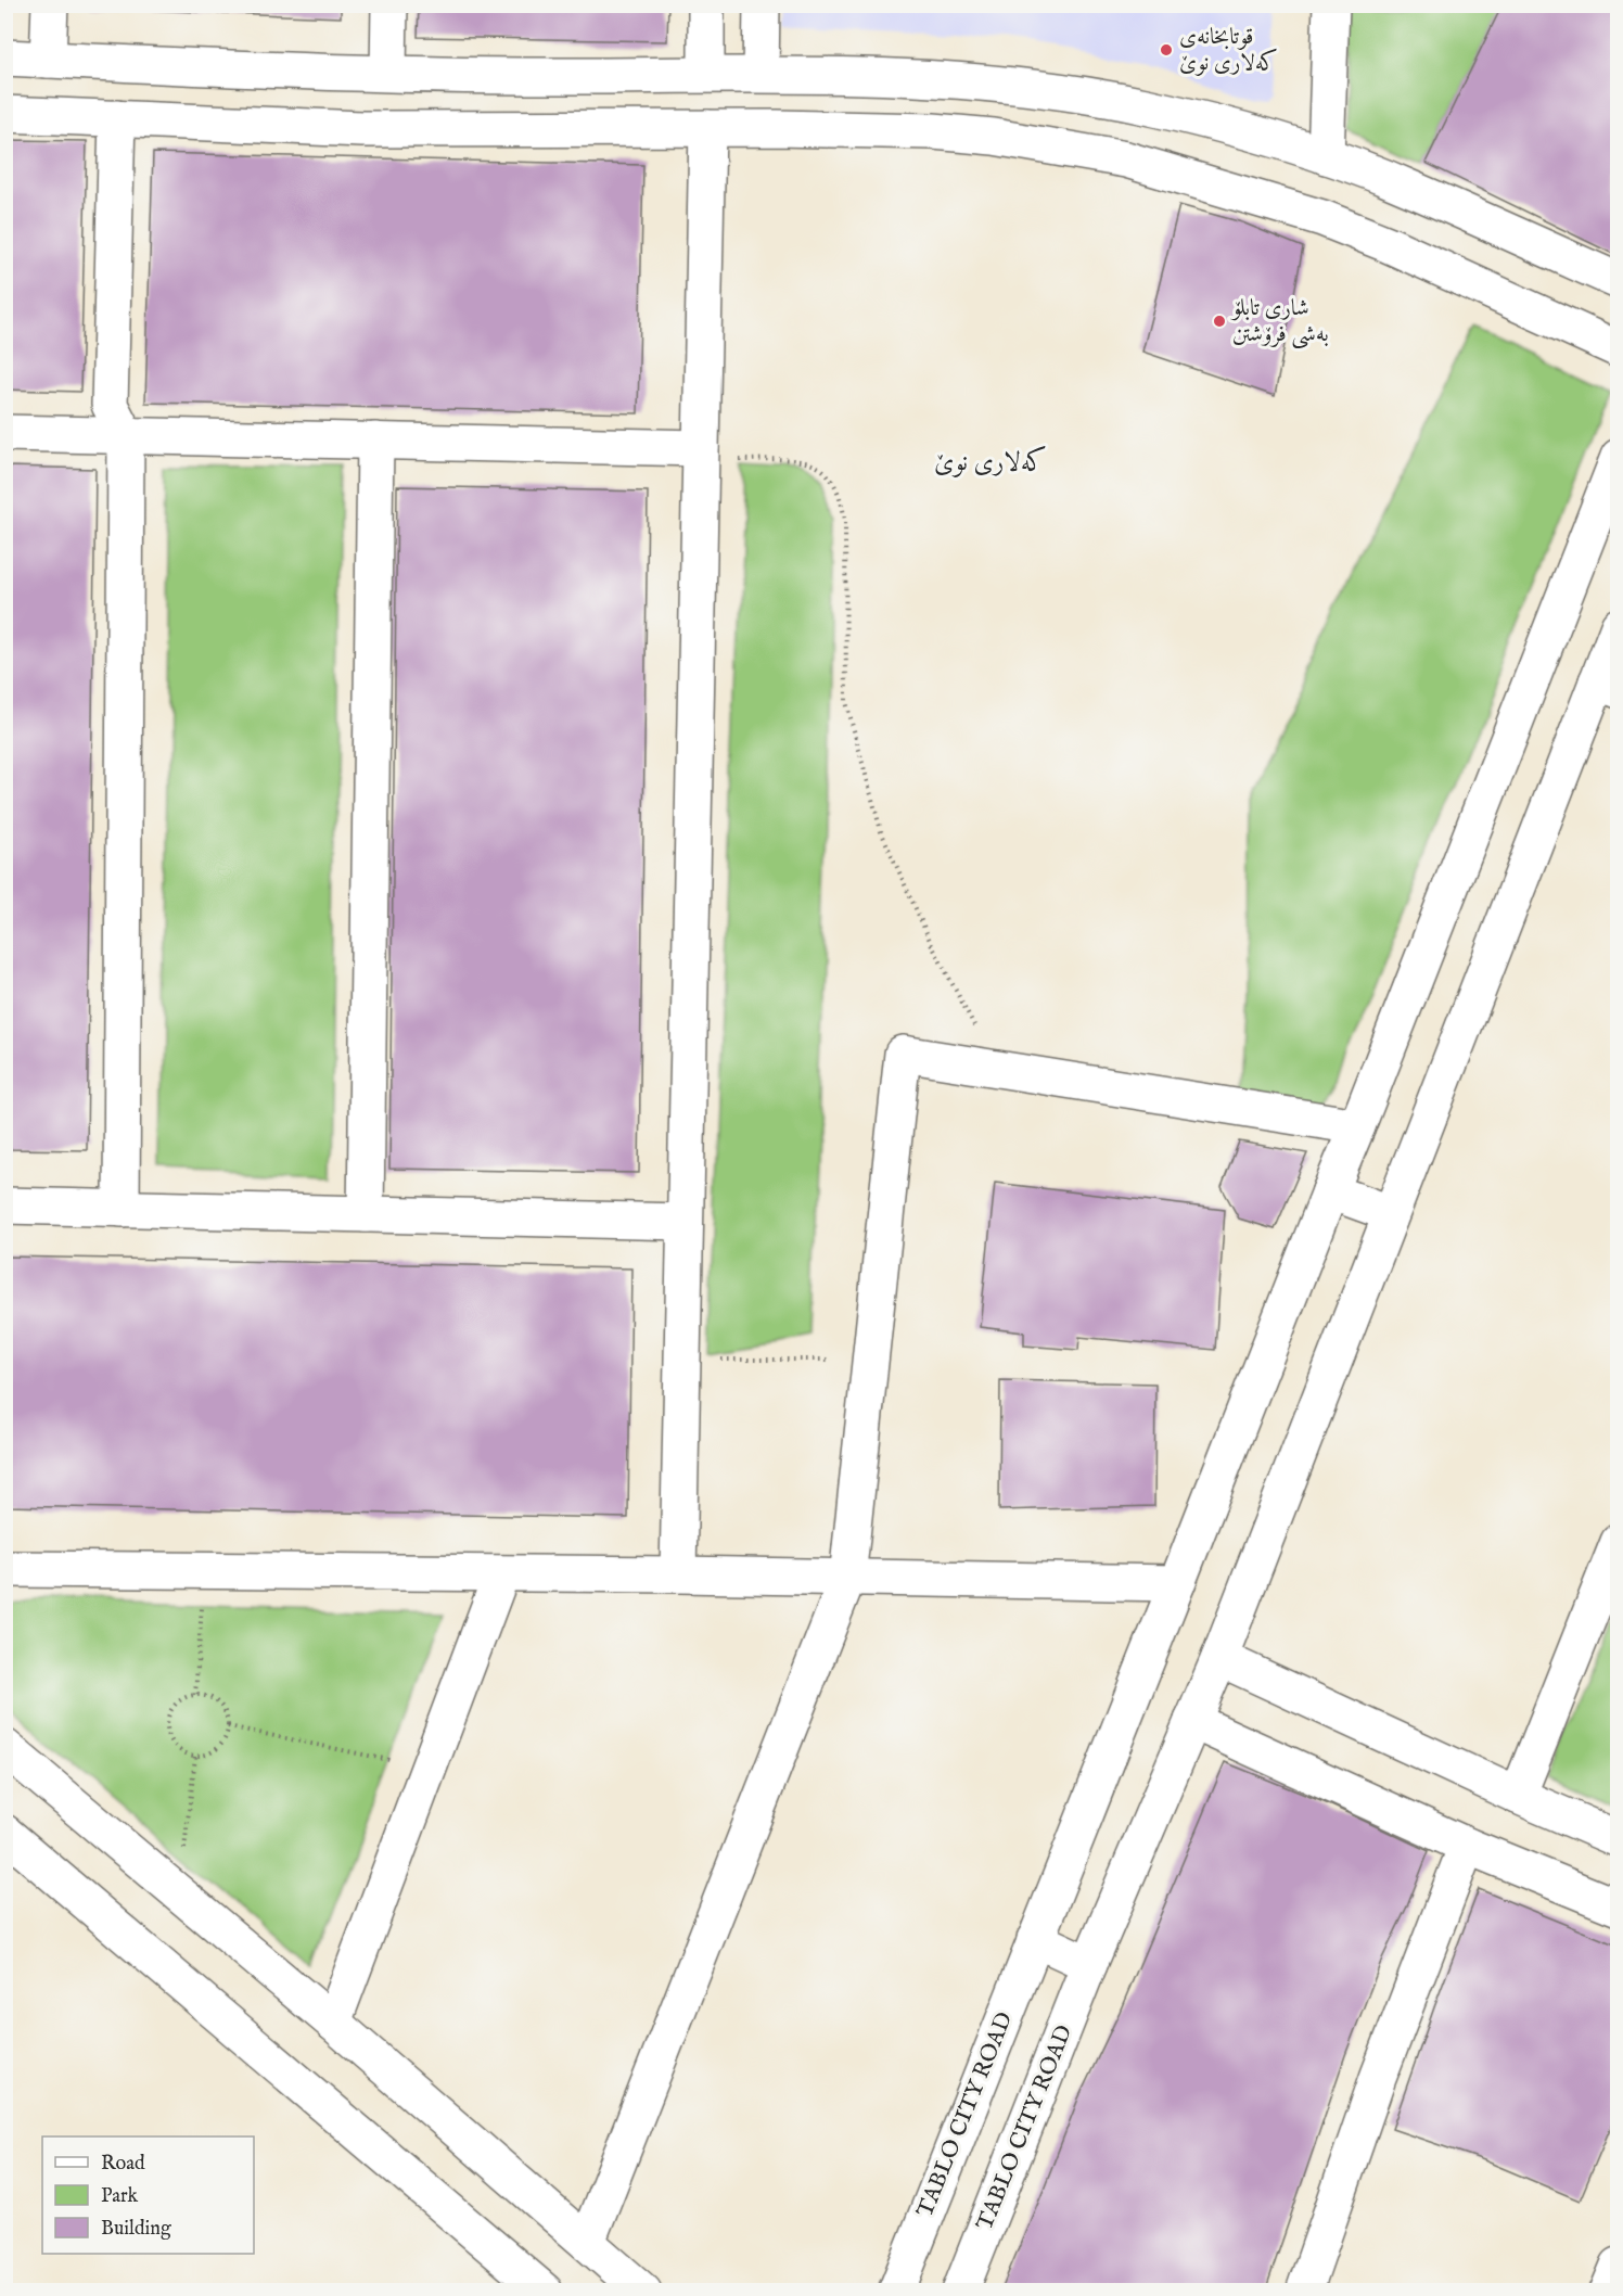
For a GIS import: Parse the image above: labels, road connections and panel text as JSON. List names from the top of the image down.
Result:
{
  "streets": {
    "street": ["TABLO CITY ROAD"]
  },
  "districts": ["کەلاری نوێ"],
  "places": ["قوتابخانەی کەلاری نوێ", "شاری تابلۆ بەشی فرۆشتن"],
  "legend": ["Road", "Park", "Building"]
}
